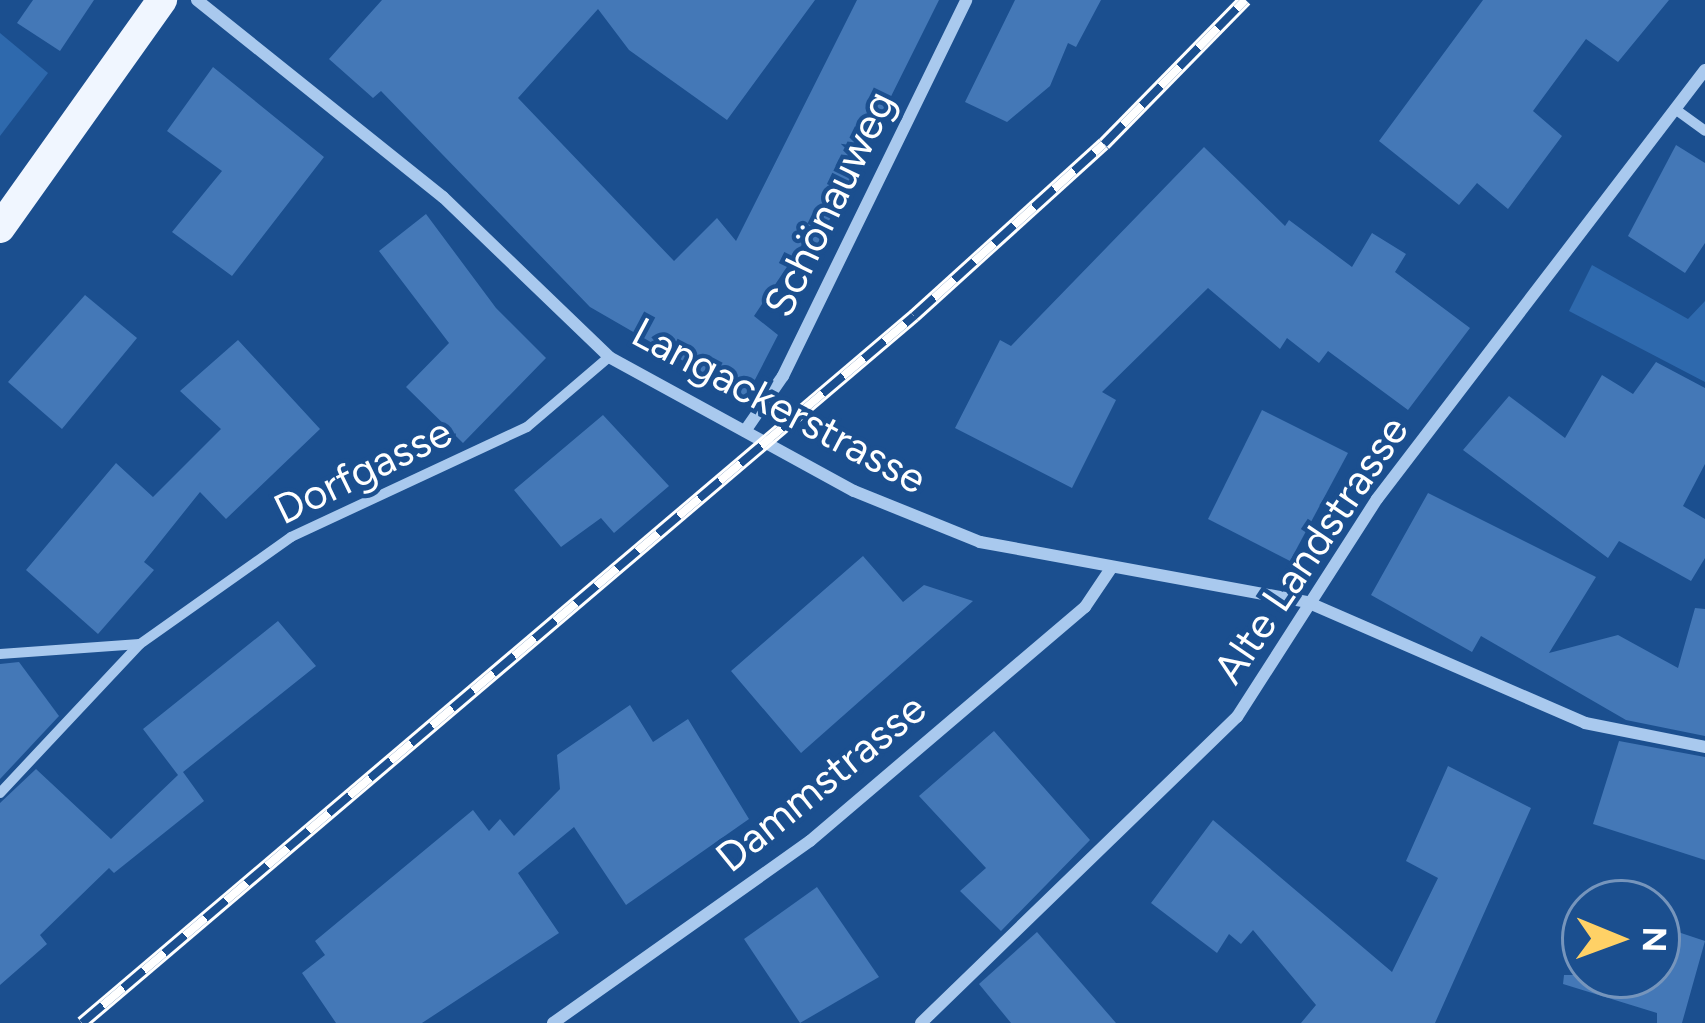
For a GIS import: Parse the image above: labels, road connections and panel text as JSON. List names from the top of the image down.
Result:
{
  "streets": {
    "street": [
      "Schönauweg",
      "Langackerstrasse",
      "Dorfgasse",
      "Alte Landstrasse",
      "Dammstrasse"
    ]
  },
  "crossings": [
    ["Schönauweg", "Langackerstrasse"],
    ["Langackerstrasse", "Dorfgasse"],
    ["Langackerstrasse", "Alte Landstrasse"],
    ["Langackerstrasse", "Dammstrasse"]
  ],
  "north": "right"
}
